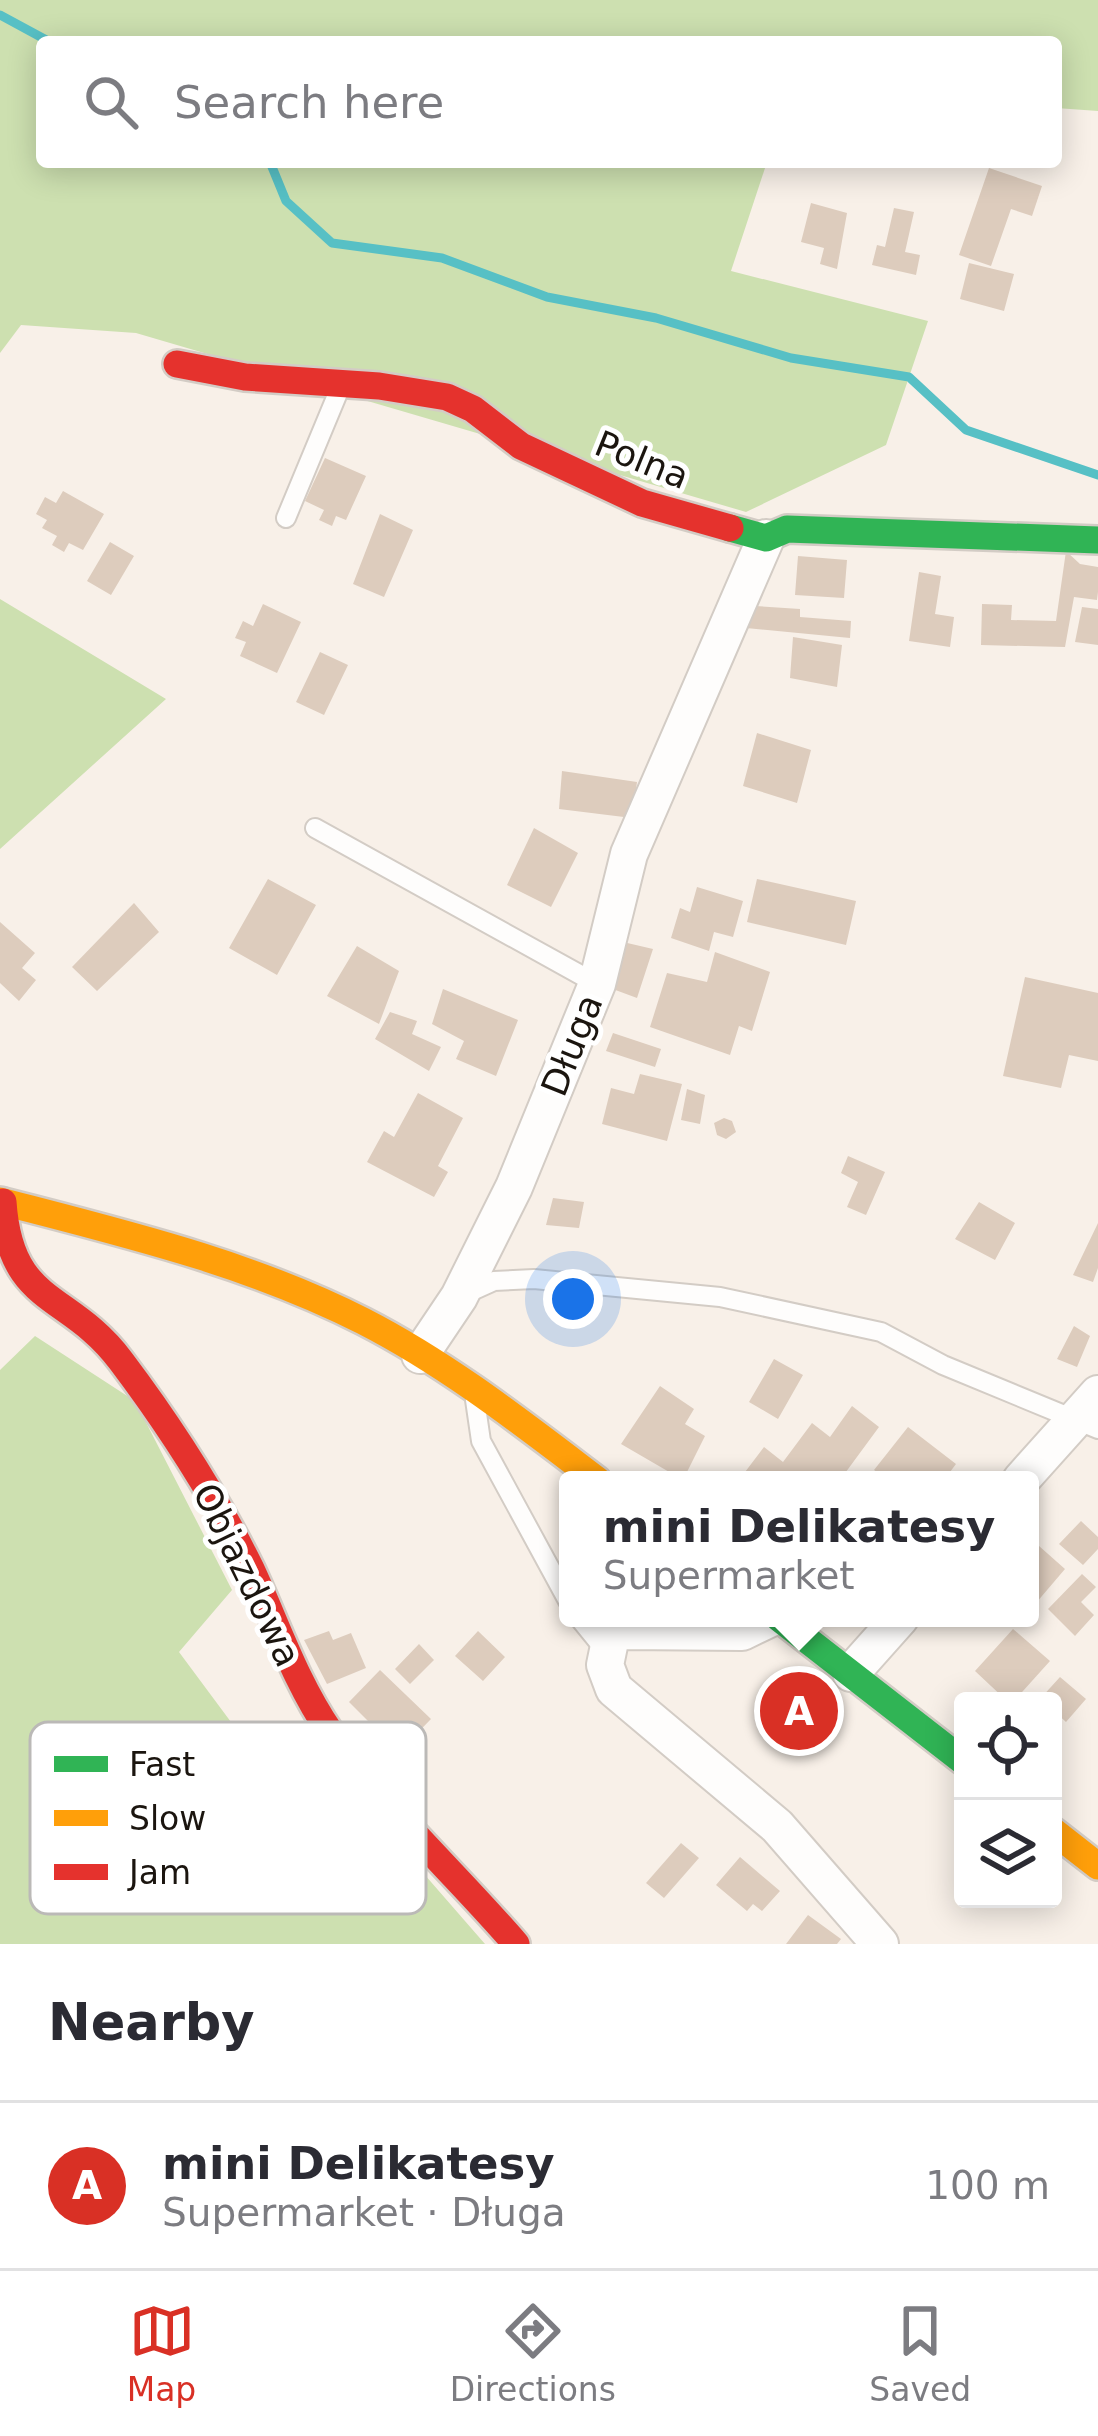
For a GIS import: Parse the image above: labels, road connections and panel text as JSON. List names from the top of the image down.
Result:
{
  "streets": {
    "street": ["Polna", "Długa", "Objazdowa"]
  },
  "crossings": [
    ["Polna", "Długa"]
  ],
  "legend": ["Fast", "Slow", "Jam"],
  "page": {
    "search": "Search here",
    "popup": ["mini Delikatesy", "Supermarket"],
    "pins": "A",
    "heading": "Nearby",
    "list": [
      {
        "mark": "A",
        "name": "mini Delikatesy",
        "note": "Supermarket · Długa",
        "value": "100 m"
      }
    ],
    "nav": ["Map", "Directions", "Saved"]
  }
}
